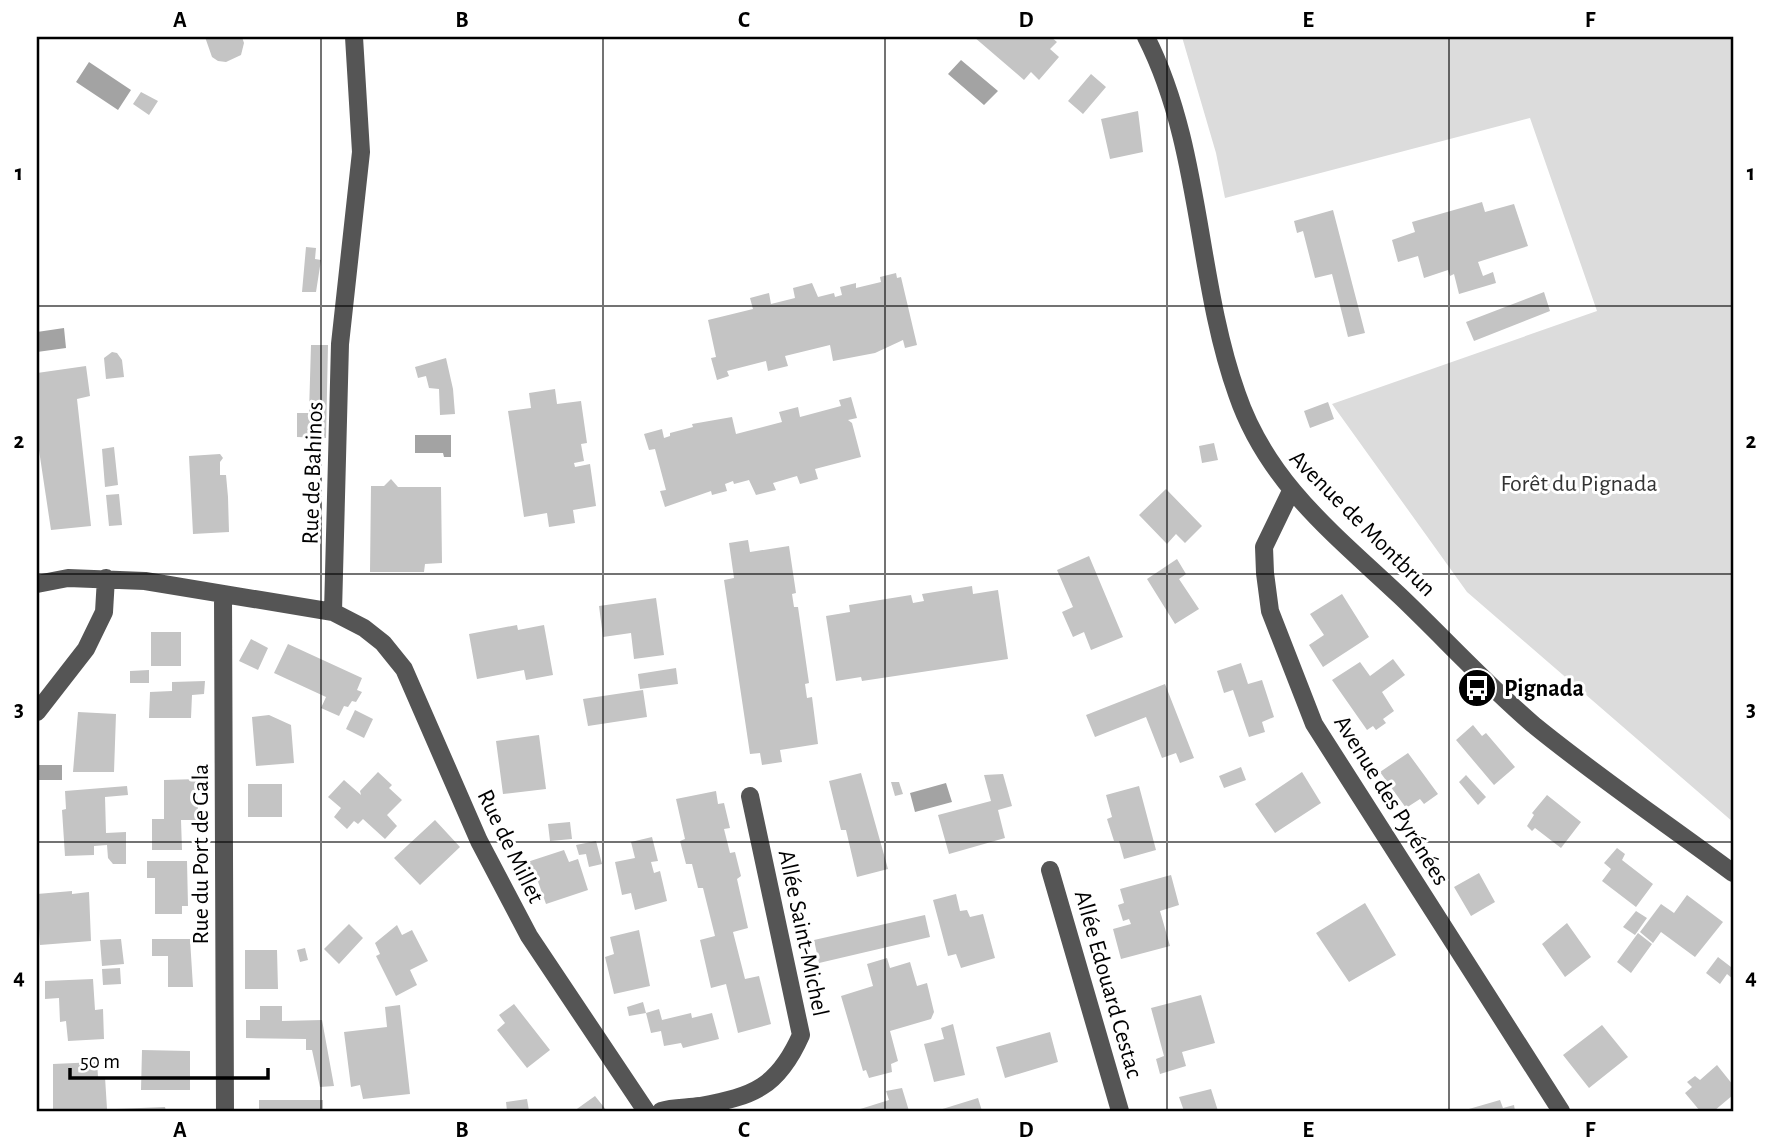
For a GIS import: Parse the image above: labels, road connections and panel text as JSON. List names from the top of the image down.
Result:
{
  "streets": {
    "street": [
      "Rue de Bahinos",
      "Avenue de Montbrun",
      "Avenue des Pyrénées",
      "Rue de Millet",
      "Rue du Port de Gala",
      "Allée Saint-Michel",
      "Allée Edouard Cestac"
    ]
  },
  "crossings": [
    ["Rue de Bahinos", "Rue de Millet"],
    ["Avenue de Montbrun", "Avenue des Pyrénées"]
  ],
  "parks": ["Forêt du Pignada"],
  "places": {
    "bus stop": ["Pignada"]
  },
  "scale_bar": "50 m",
  "grid": {
    "columns": [
      "A",
      "B",
      "C",
      "D",
      "E",
      "F"
    ],
    "rows": [
      "1",
      "2",
      "3",
      "4"
    ]
  }
}
